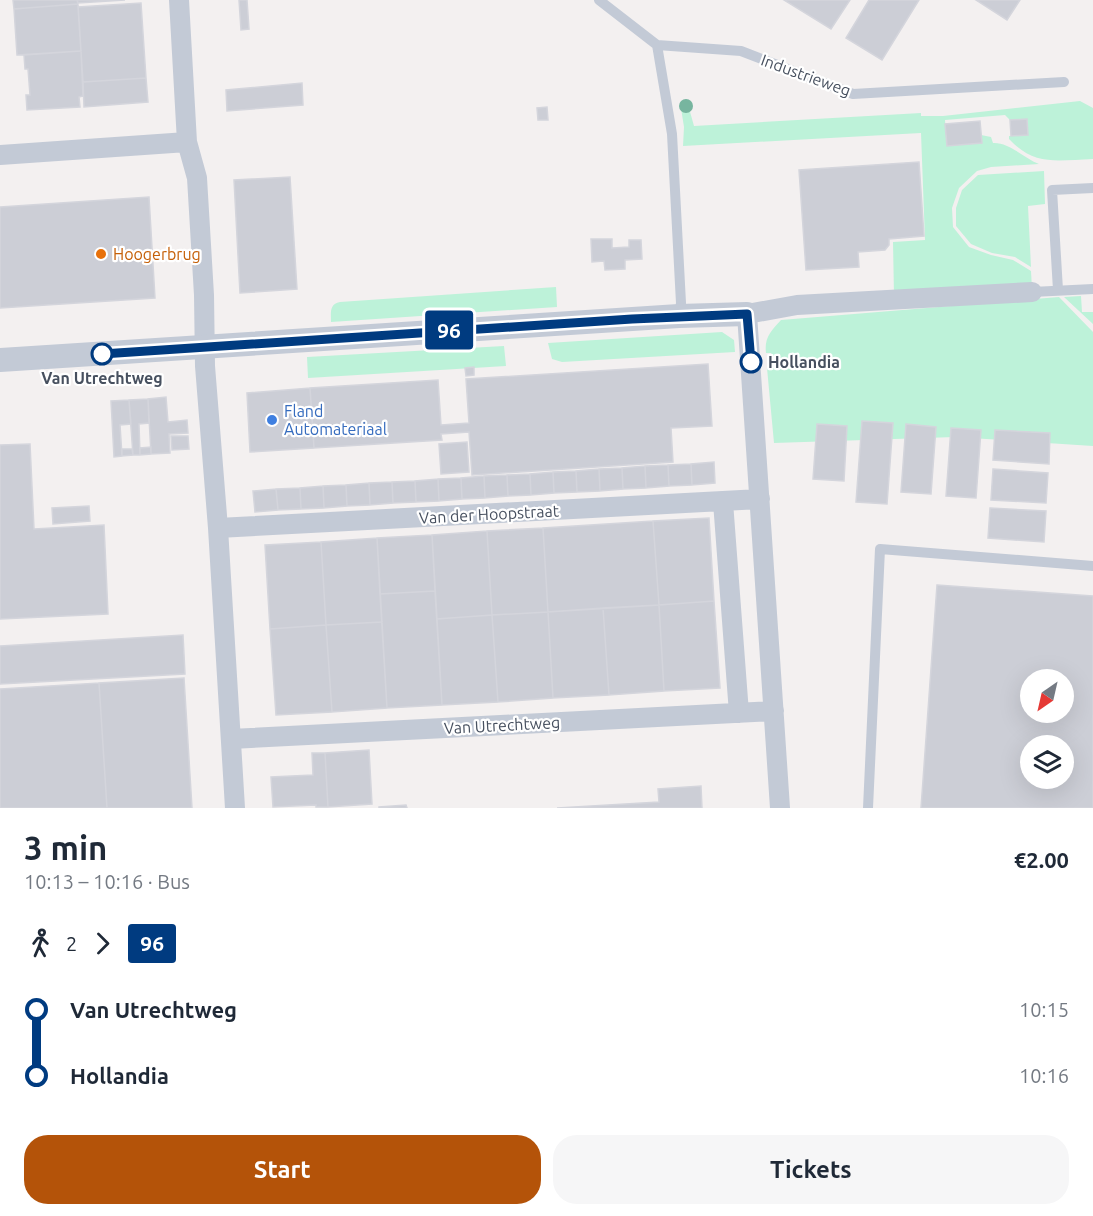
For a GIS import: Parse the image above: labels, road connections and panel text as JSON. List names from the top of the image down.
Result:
{
  "streets": {
    "street": ["Van der Hoopstraat", "Van Utrechtweg"],
    "lane": ["Industrieweg"]
  },
  "places": [
    "Hoogerbrug",
    "Van Utrechtweg",
    "Hollandia",
    "Fland Automateriaal"
  ],
  "lines": ["bus line 96"],
  "north": "bottom left",
  "page": {
    "on_map": "96",
    "heading": ["3 min", "10:13 – 10:16 · Bus", "€2.00"],
    "legs": ["2", "96"],
    "list": [
      {
        "name": "Van Utrechtweg",
        "value": "10:15"
      },
      {
        "name": "Hollandia",
        "value": "10:16"
      }
    ],
    "buttons": ["Start", "Tickets"]
  }
}
